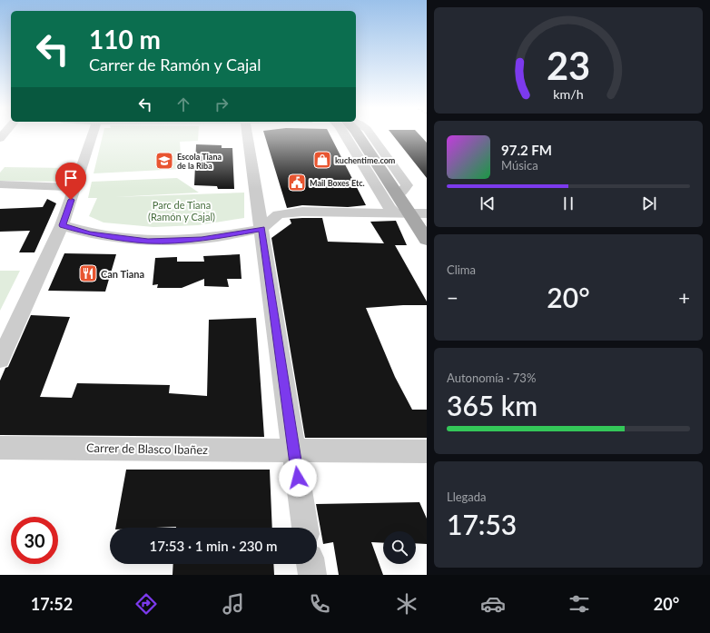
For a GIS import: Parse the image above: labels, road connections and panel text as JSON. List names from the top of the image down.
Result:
{
  "streets": {
    "street": ["Carrer de Blasco Ibañez"]
  },
  "parks": ["Parc de Tiana (Ramón y Cajal)"],
  "places": {
    "shop": ["kuchentime.com"],
    "school or university": ["Escola Tiana de la Riba"],
    "public building": ["Mail Boxes Etc."],
    "restaurant": ["Can Tiana"]
  },
  "page": {
    "turn": ["110 m", "Carrer de Ramón y Cajal"],
    "song": ["97.2 FM", "Música"],
    "tile": [
      "Clima",
      ["Autonomía · 73%", "365 km"],
      ["Llegada", "17:53"]
    ],
    "heat": ["−", "20°", "+"],
    "limit": "30",
    "trip": "17:53 · 1 min · 230 m",
    "tabs": ["17:52", "20°"],
    "gauge": ["23", "km/h"]
  }
}
